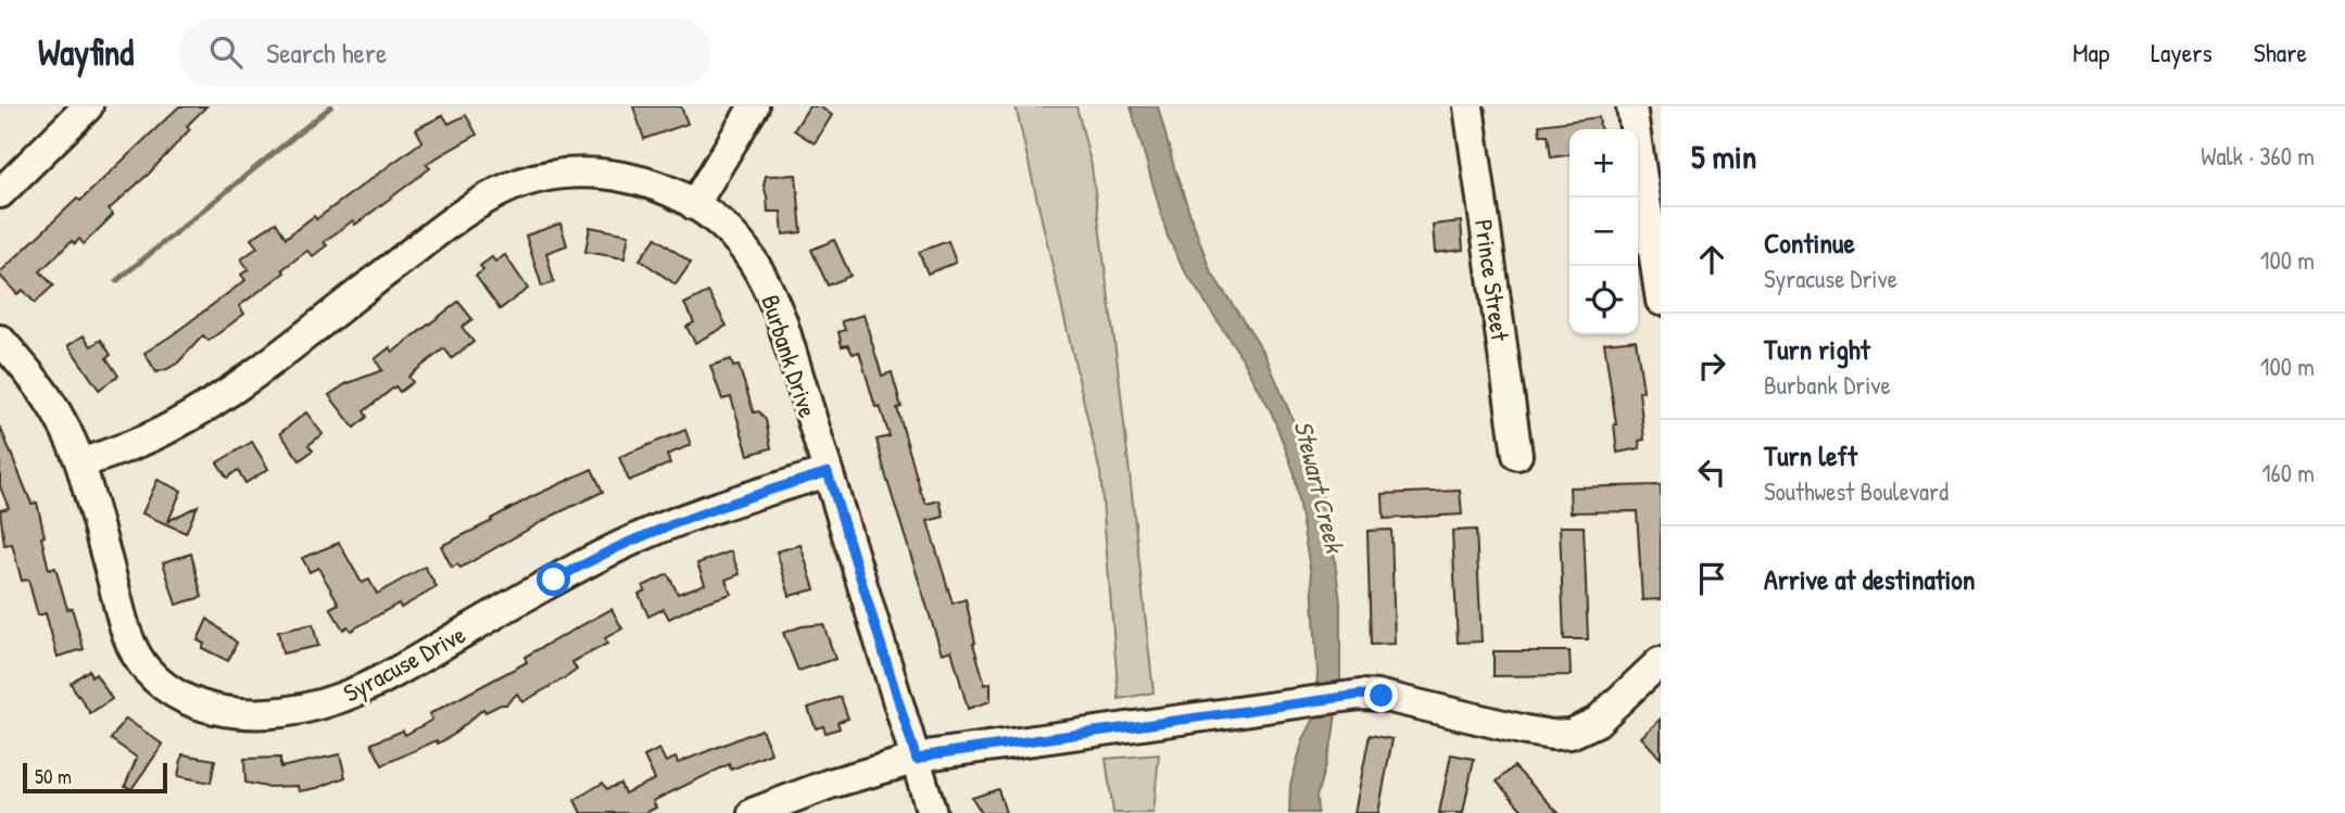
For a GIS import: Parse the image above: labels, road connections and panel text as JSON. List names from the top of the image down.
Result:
{
  "streets": {
    "street": ["Prince Street", "Burbank Drive", "Syracuse Drive"]
  },
  "crossings": [
    ["Burbank Drive", "Syracuse Drive"]
  ],
  "water": ["Stewart Creek"],
  "scale_bar": "50 m",
  "page": {
    "header": "Wayfind",
    "search": "Search here",
    "nav": ["Map", "Layers", "Share"],
    "heading": ["5 min", "Walk · 360 m"],
    "map_buttons": ["+", "−"],
    "list": [
      ["Continue", "Syracuse Drive", "100 m"],
      ["Turn right", "Burbank Drive", "100 m"],
      ["Turn left", "Southwest Boulevard", "160 m"],
      "Arrive at destination"
    ],
    "scale": "50 m"
  }
}
